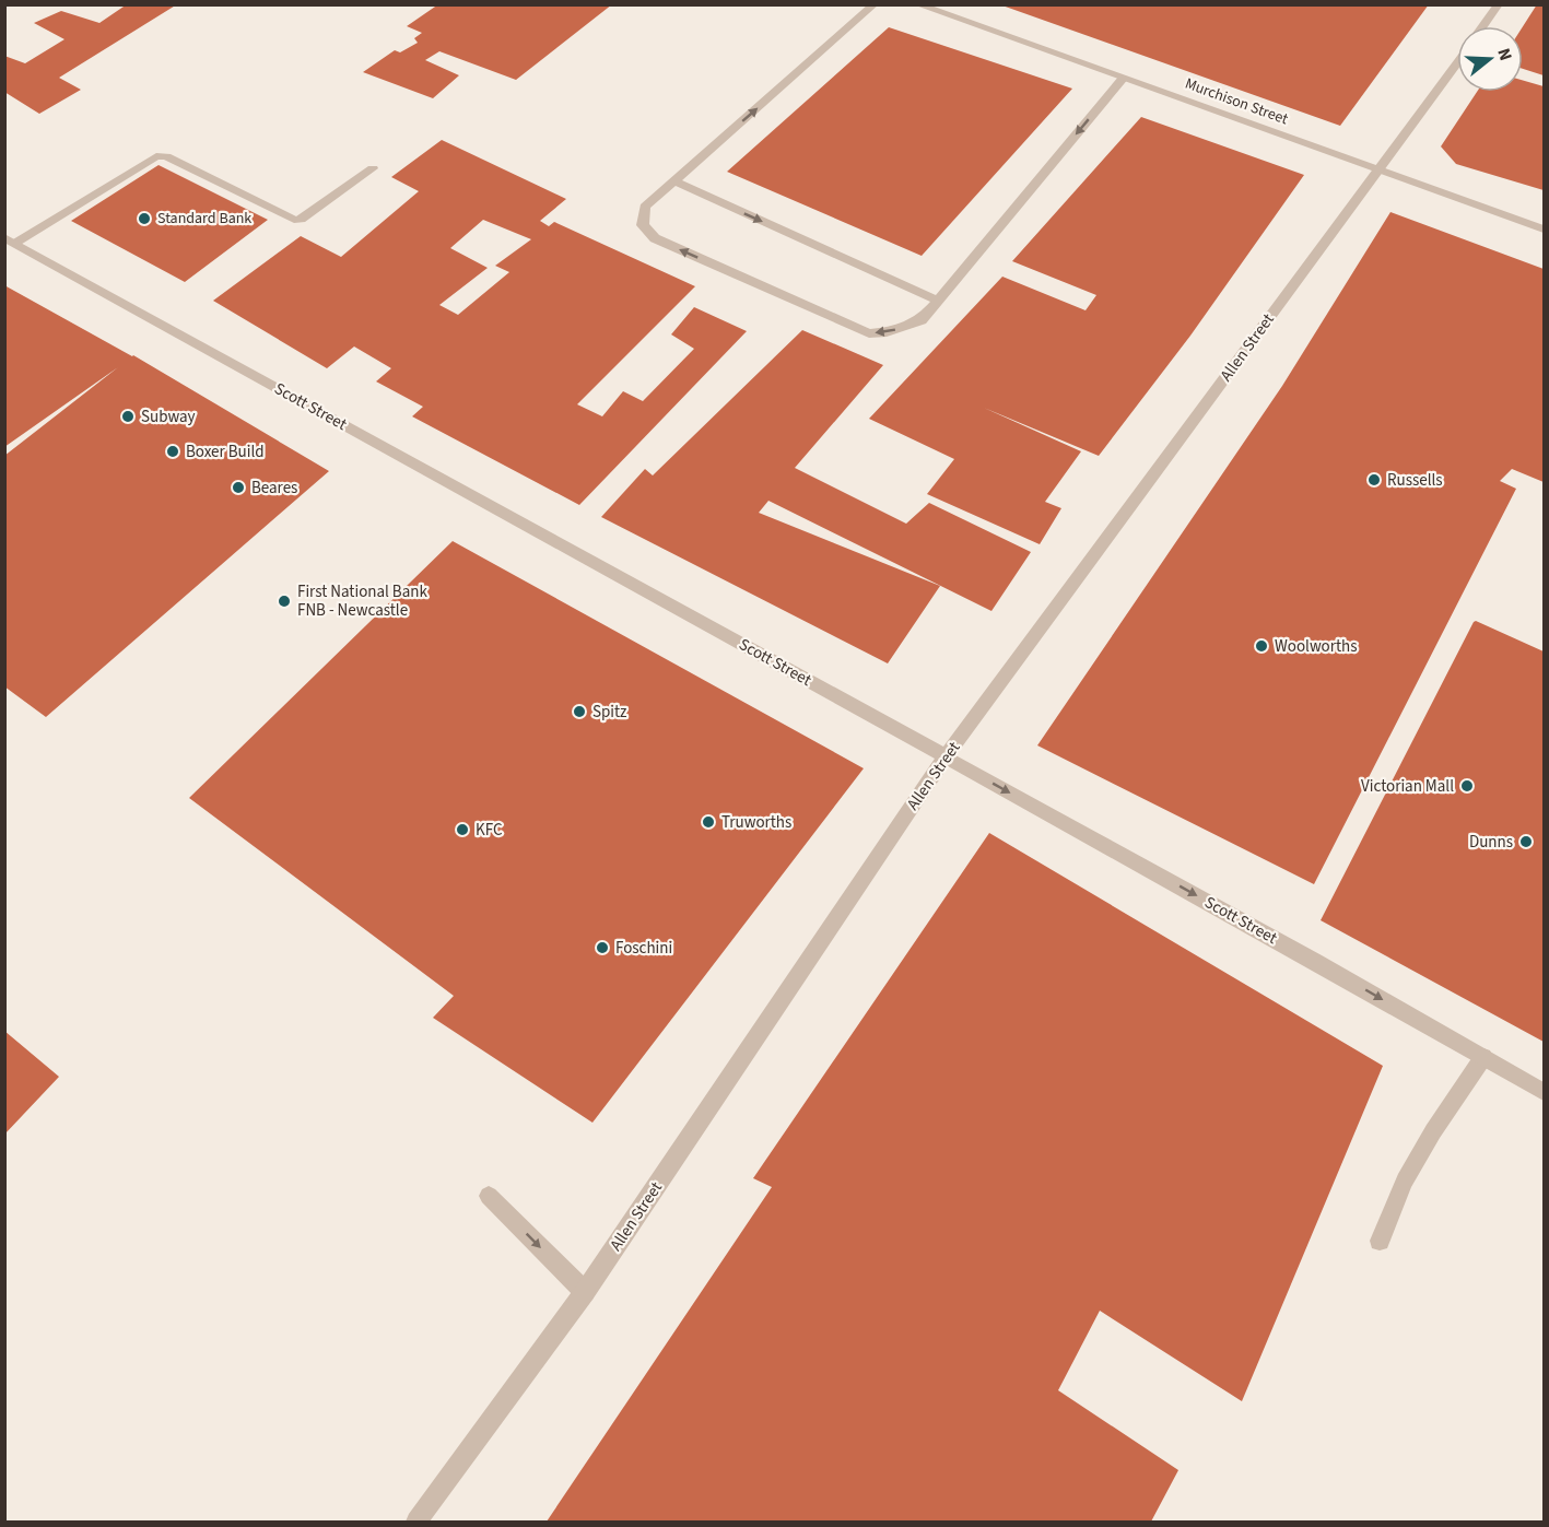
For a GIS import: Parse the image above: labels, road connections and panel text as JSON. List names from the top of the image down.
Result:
{
  "streets": {
    "street": ["Murchison Street", "Allen Street", "Scott Street"]
  },
  "crossings": [
    ["Murchison Street", "Allen Street"],
    ["Allen Street", "Scott Street"]
  ],
  "one_way": ["Scott Street"],
  "places": [
    "Standard Bank",
    "Subway",
    "Boxer Build",
    "Russells",
    "Beares",
    "First National Bank FNB - Newcastle",
    "Woolworths",
    "Spitz",
    "Victorian Mall",
    "Truworths",
    "KFC",
    "Dunns",
    "Foschini"
  ],
  "north": "right"
}
